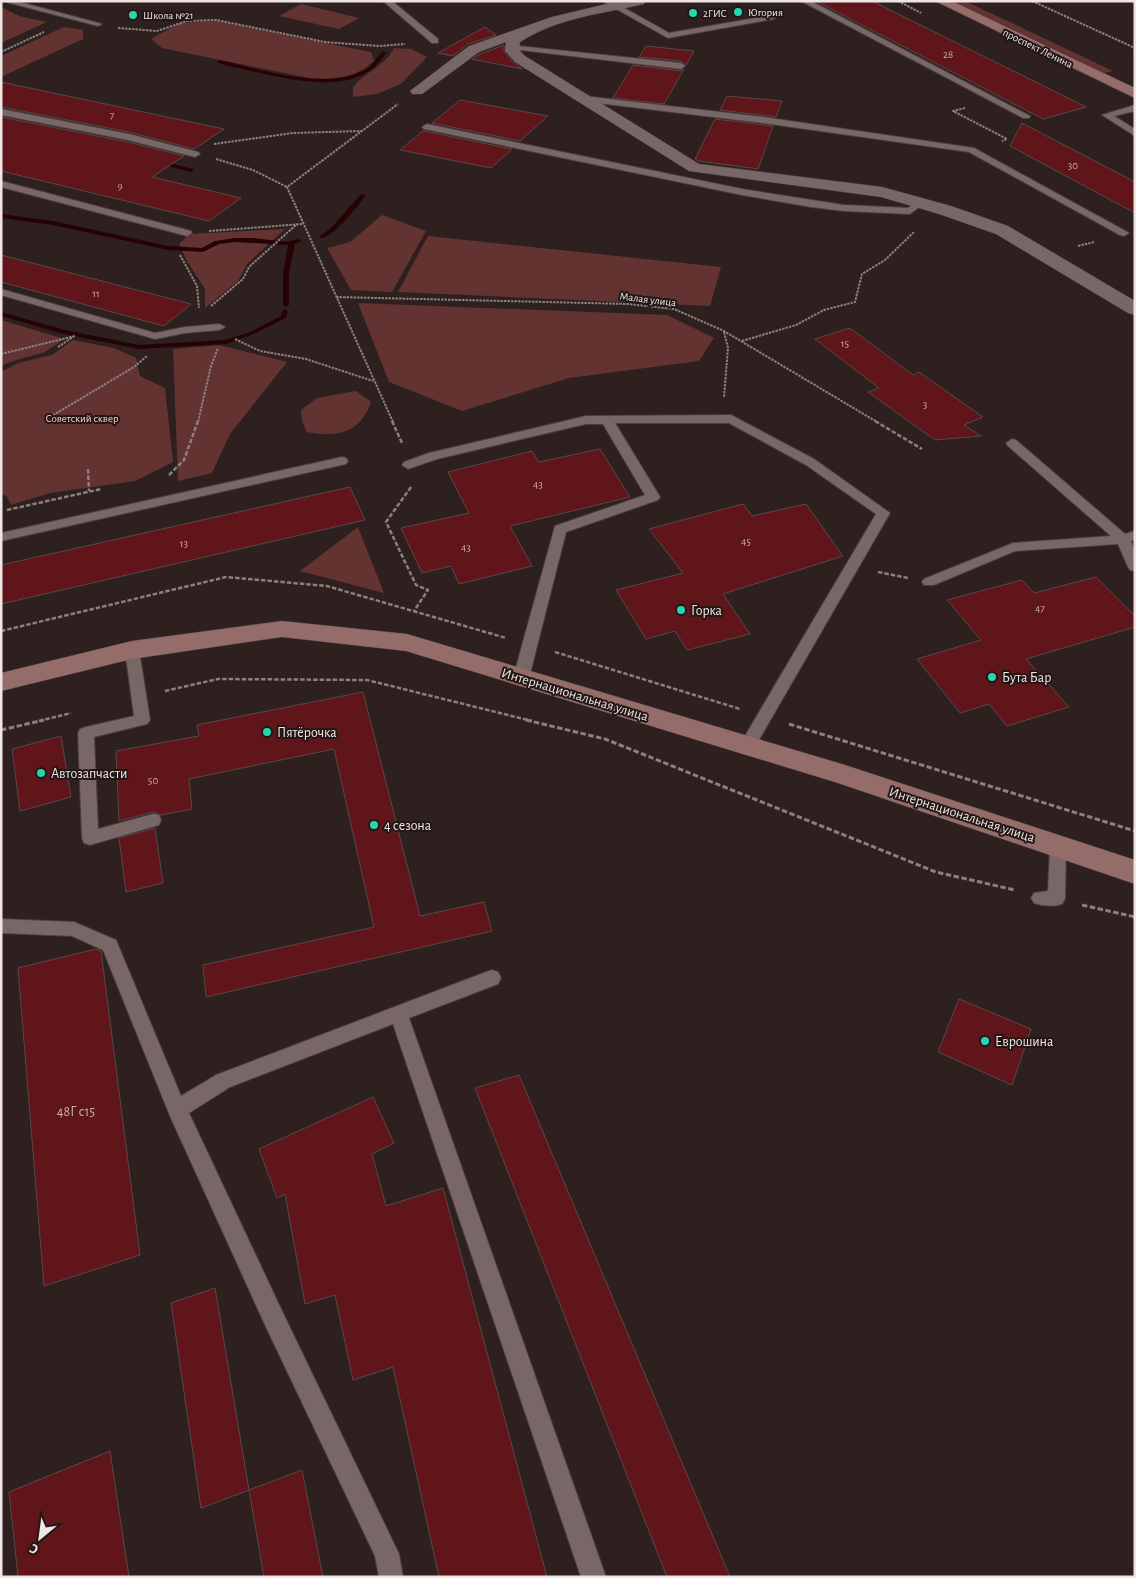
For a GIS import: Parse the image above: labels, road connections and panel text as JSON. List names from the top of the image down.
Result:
{
  "streets": {
    "main road": ["проспект Ленина", "Интернациональная улица"],
    "path": ["Малая улица"]
  },
  "parks": ["Советский сквер"],
  "places": [
    "Югория",
    "2ГИС",
    "Школа №21",
    "Горка",
    "Бута Бар",
    "Пятёрочка",
    "Автозапчасти",
    "4 сезона",
    "Еврошина"
  ],
  "house_numbers": [
    "28",
    "7",
    "30",
    "9",
    "11",
    "15",
    "3",
    "43",
    "45",
    "13",
    "43",
    "47",
    "50",
    "48Г с15"
  ],
  "north": "bottom left"
}
